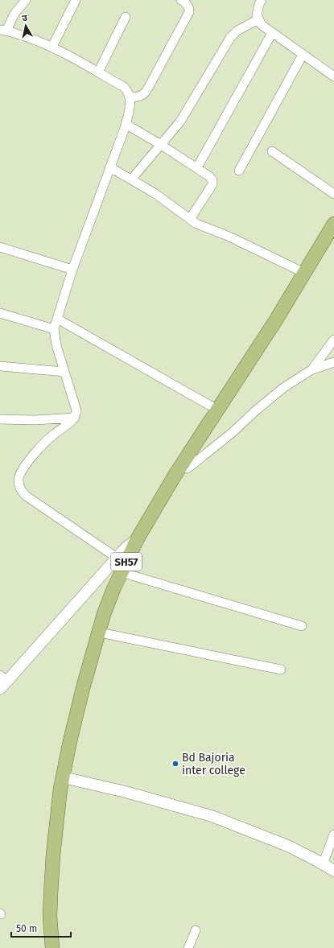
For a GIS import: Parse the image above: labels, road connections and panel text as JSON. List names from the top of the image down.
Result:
{
  "streets": {
    "main road": ["SH57"]
  },
  "places": ["Bd Bajoria inter college"],
  "scale_bar": "50 m",
  "north": "top"
}
